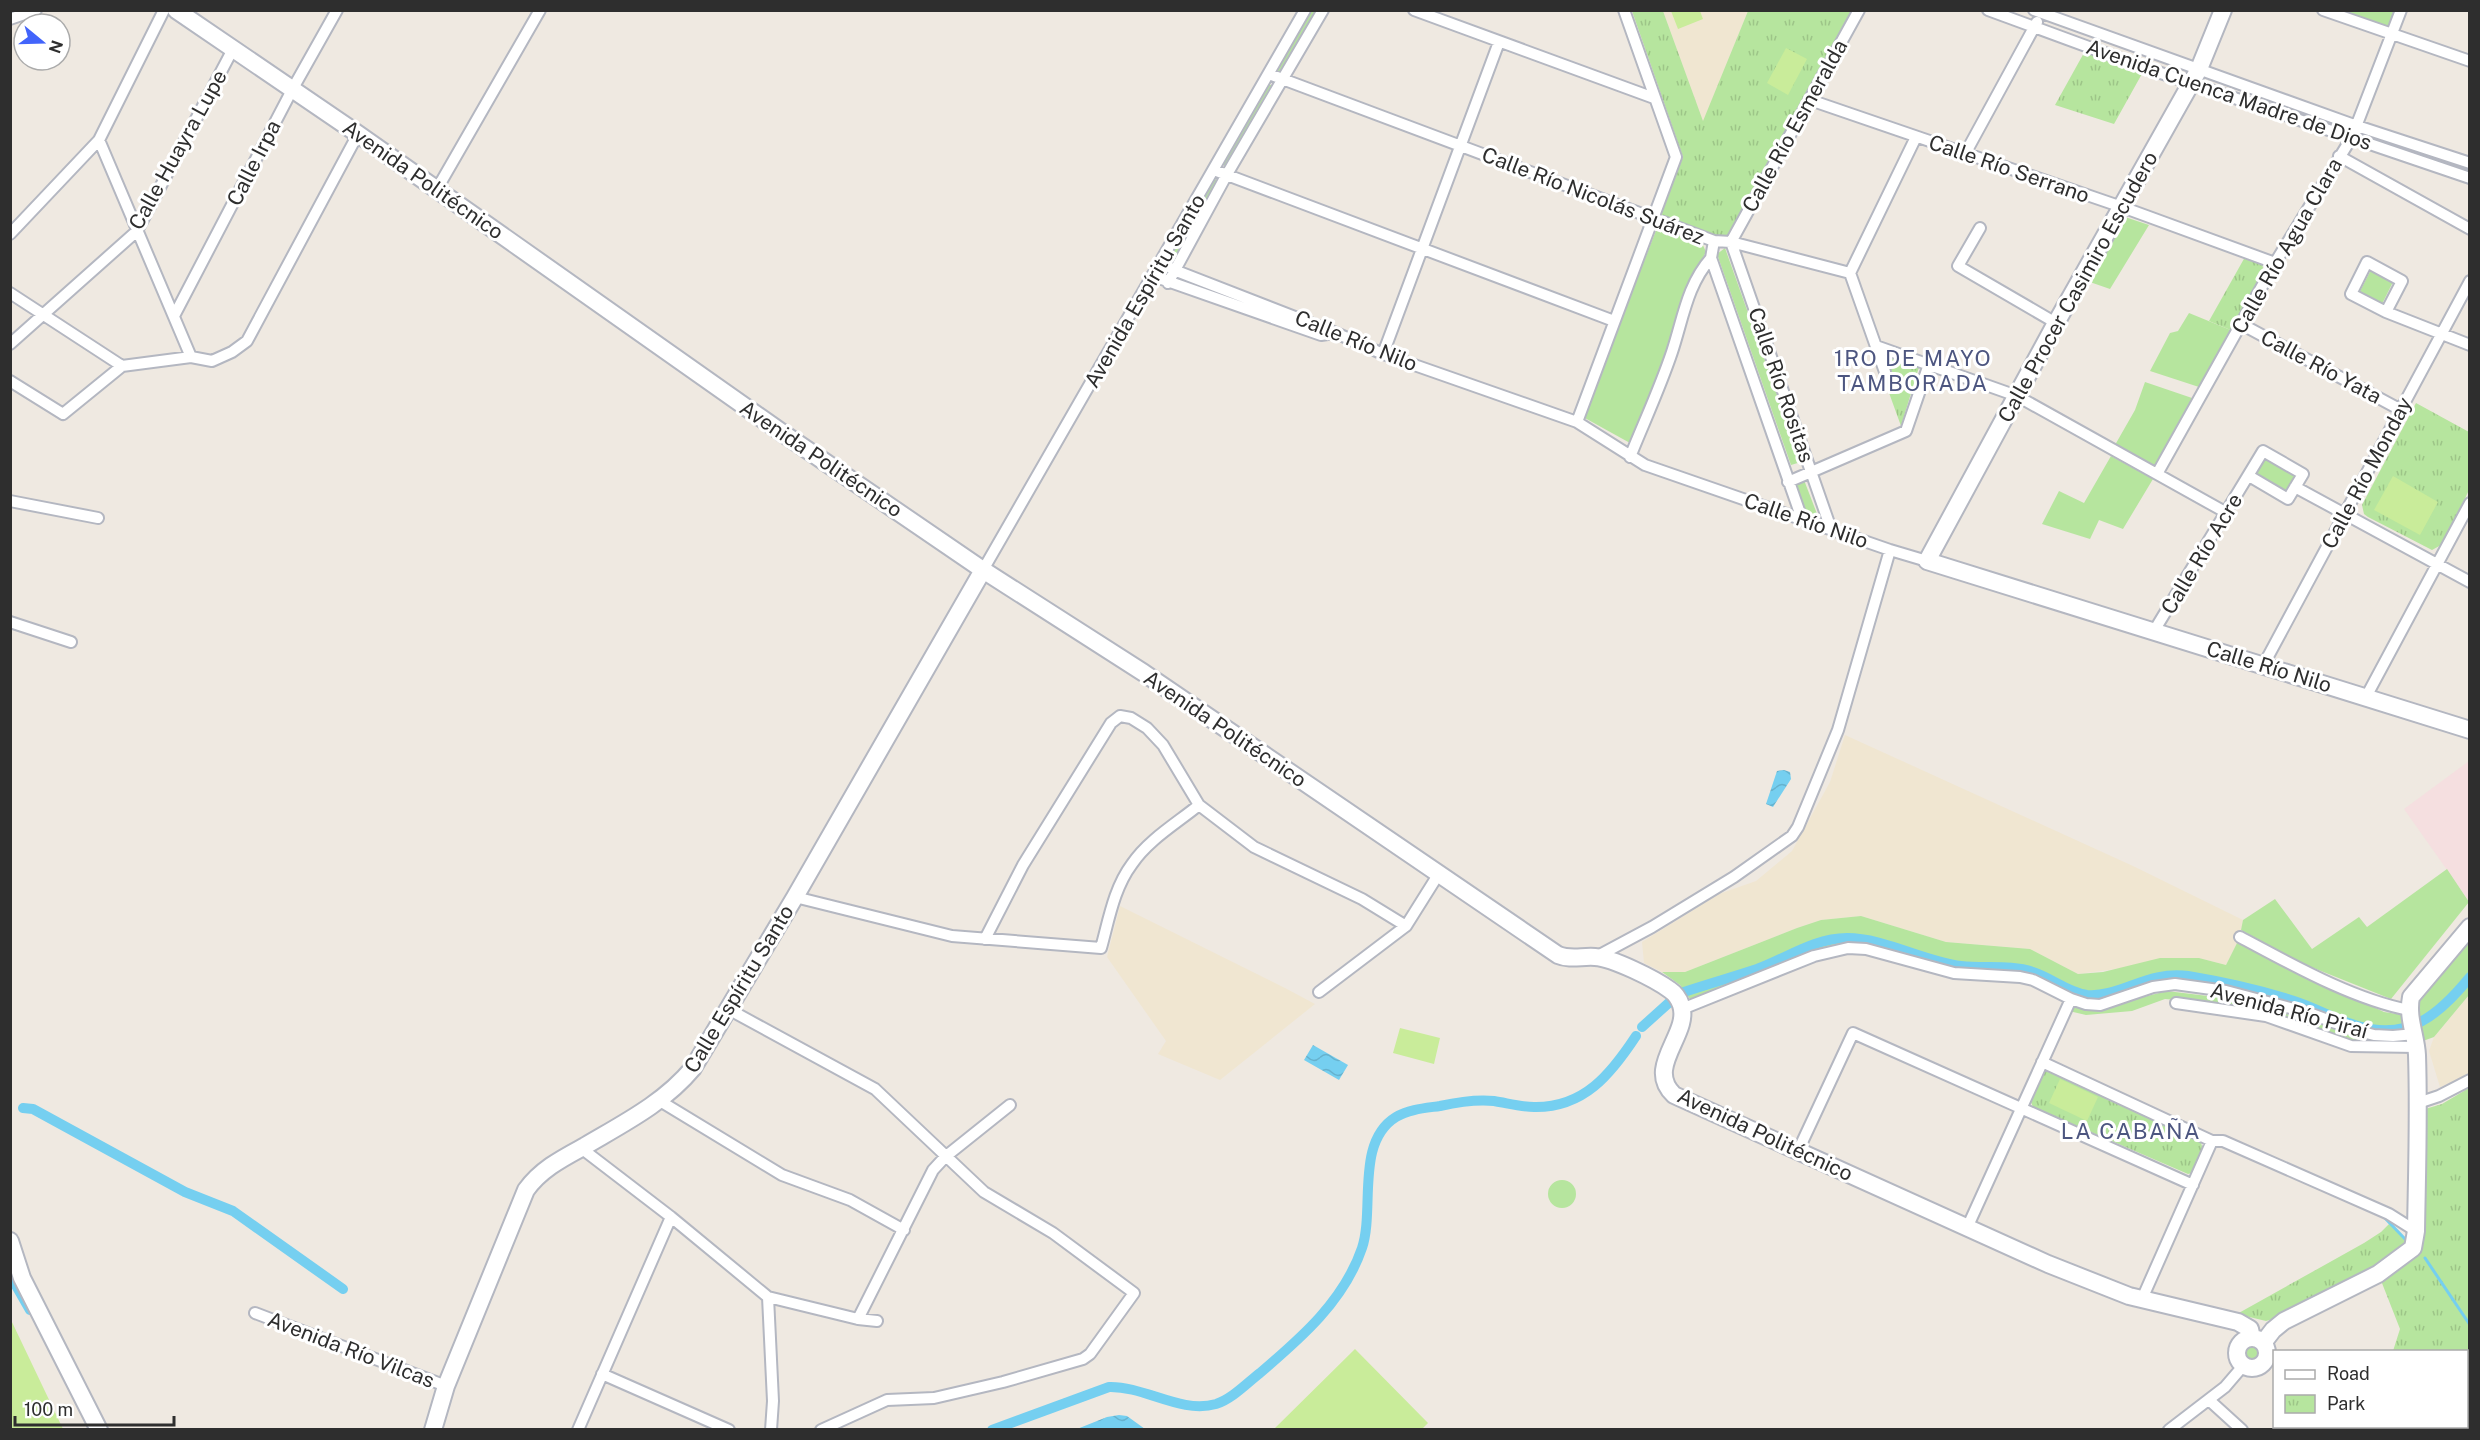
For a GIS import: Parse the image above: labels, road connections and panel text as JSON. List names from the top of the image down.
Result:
{
  "streets": {
    "main road": [
      "Avenida Politécnico",
      "Calle Procer Casimiro Escudero",
      "Calle Río Nilo",
      "Calle Espíritu Santo"
    ],
    "street": [
      "Avenida Cuenca Madre de Dios",
      "Calle Río Esmeralda",
      "Calle Huayra Lupe",
      "Calle Irpa",
      "Calle Río Serrano",
      "Calle Río Nicolás Suárez",
      "Calle Río Agua Clara",
      "Avenida Espíritu Santo",
      "Calle Río Yata",
      "Calle Río Rositas",
      "Calle Río Monday",
      "Calle Río Acre",
      "Avenida Río Piraí",
      "Avenida Río Vilcas"
    ]
  },
  "crossings": [
    ["Avenida Cuenca Madre de Dios", "Calle Río Agua Clara"],
    ["Avenida Cuenca Madre de Dios", "Calle Procer Casimiro Escudero"],
    ["Calle Río Esmeralda", "Calle Río Serrano"],
    ["Calle Río Esmeralda", "Calle Río Nicolás Suárez"],
    ["Calle Río Esmeralda", "Calle Río Rositas"],
    ["Calle Huayra Lupe", "Avenida Politécnico"],
    ["Calle Irpa", "Avenida Politécnico"],
    ["Calle Río Serrano", "Calle Río Agua Clara"],
    ["Calle Río Serrano", "Calle Procer Casimiro Escudero"],
    ["Avenida Politécnico", "Avenida Espíritu Santo"],
    ["Avenida Politécnico", "Calle Espíritu Santo"],
    ["Avenida Politécnico", "Avenida Río Piraí"],
    ["Calle Río Nicolás Suárez", "Avenida Espíritu Santo"],
    ["Calle Río Nicolás Suárez", "Calle Río Rositas"],
    ["Calle Río Agua Clara", "Calle Río Yata"],
    ["Calle Procer Casimiro Escudero", "Calle Río Nilo"],
    ["Avenida Espíritu Santo", "Calle Río Nilo"],
    ["Avenida Espíritu Santo", "Calle Espíritu Santo"],
    ["Calle Río Nilo", "Calle Río Rositas"],
    ["Calle Río Nilo", "Calle Río Monday"],
    ["Calle Río Nilo", "Calle Río Acre"],
    ["Calle Río Yata", "Calle Río Monday"],
    ["Calle Espíritu Santo", "Avenida Río Vilcas"]
  ],
  "districts": ["1RO DE MAYO TAMBORADA", "LA CABAÑA"],
  "legend": ["Road", "Park"],
  "scale_bar": "100 m",
  "north": "right"
}
